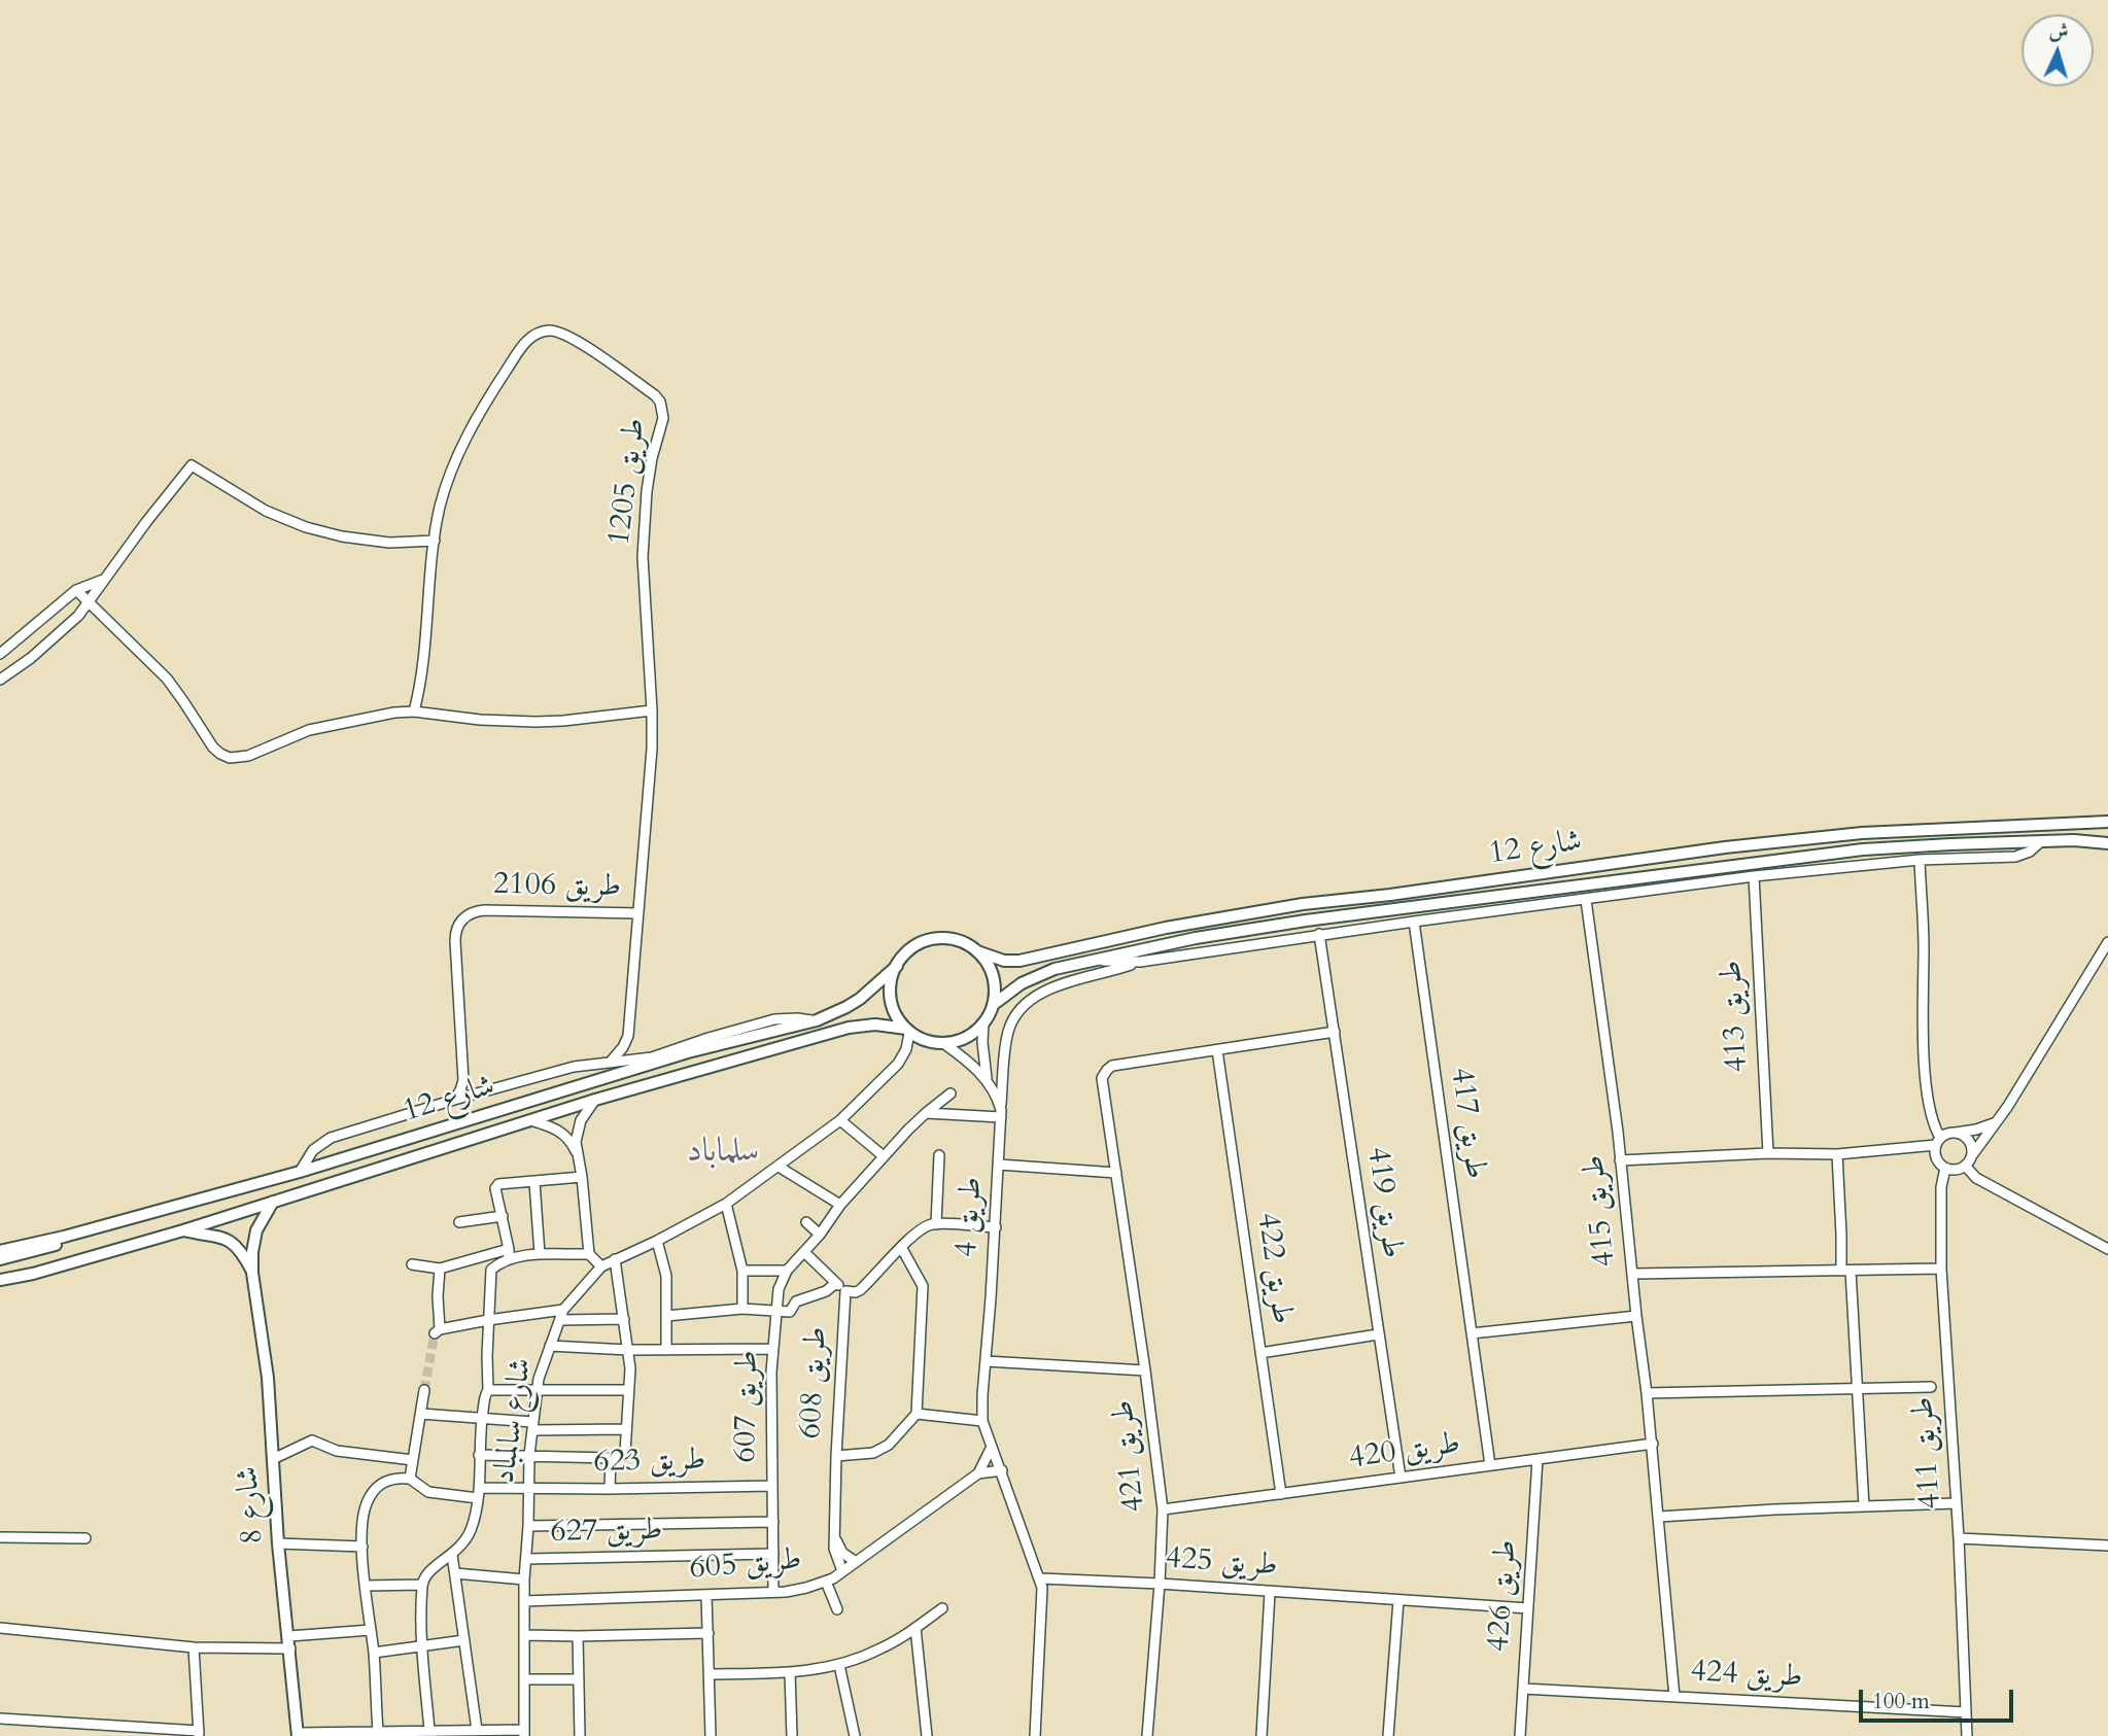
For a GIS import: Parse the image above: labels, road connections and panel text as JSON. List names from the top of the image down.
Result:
{
  "streets": {
    "street": [
      "طريق 1205",
      "شارع 12",
      "طريق 2106",
      "طريق 413",
      "طريق 417",
      "طريق 419",
      "طريق 415",
      "طريق 4",
      "طريق 422",
      "طريق 608",
      "طريق 607",
      "شارع سالمباد",
      "طريق 420",
      "طريق 411",
      "طريق 421",
      "طريق 623",
      "شارع 8",
      "طريق 627",
      "طريق 425",
      "طريق 605",
      "طريق 426",
      "طريق 424"
    ]
  },
  "crossings": [
    ["طريق 1205", "طريق 2106"],
    ["شارع 12", "شارع سالمباد"],
    ["شارع 12", "شارع 8"],
    ["طريق 417", "طريق 420"],
    ["طريق 419", "طريق 420"],
    ["طريق 415", "طريق 420"],
    ["طريق 415", "طريق 424"],
    ["طريق 4", "طريق 425"],
    ["طريق 4", "طريق 605"],
    ["طريق 422", "طريق 420"],
    ["طريق 422", "طريق 421"],
    ["طريق 608", "طريق 607"],
    ["طريق 608", "طريق 605"],
    ["طريق 607", "طريق 623"],
    ["طريق 607", "طريق 627"],
    ["طريق 607", "طريق 605"],
    ["شارع سالمباد", "طريق 623"],
    ["شارع سالمباد", "طريق 627"],
    ["شارع سالمباد", "طريق 605"],
    ["طريق 420", "طريق 421"],
    ["طريق 420", "طريق 426"],
    ["طريق 411", "طريق 424"],
    ["طريق 421", "طريق 425"],
    ["طريق 425", "طريق 426"],
    ["طريق 426", "طريق 424"]
  ],
  "districts": ["سلماباد"],
  "scale_bar": "100 m",
  "north": "top"
}
